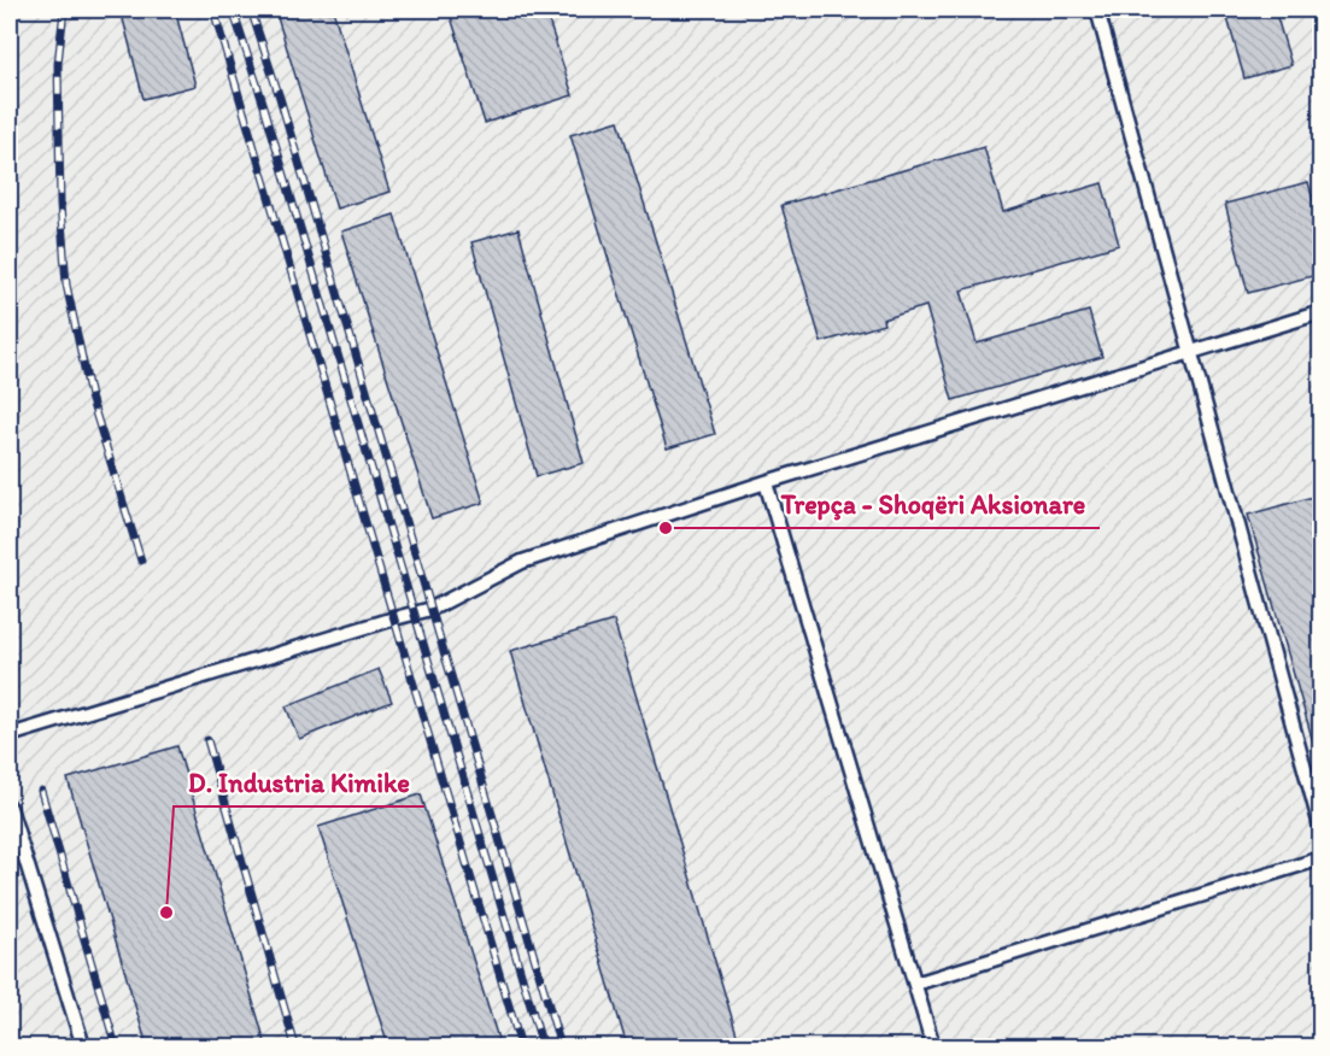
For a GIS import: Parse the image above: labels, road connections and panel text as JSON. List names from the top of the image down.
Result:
{
  "places": ["Trepça - Shoqëri Aksionare", "D. Industria Kimike"]
}
